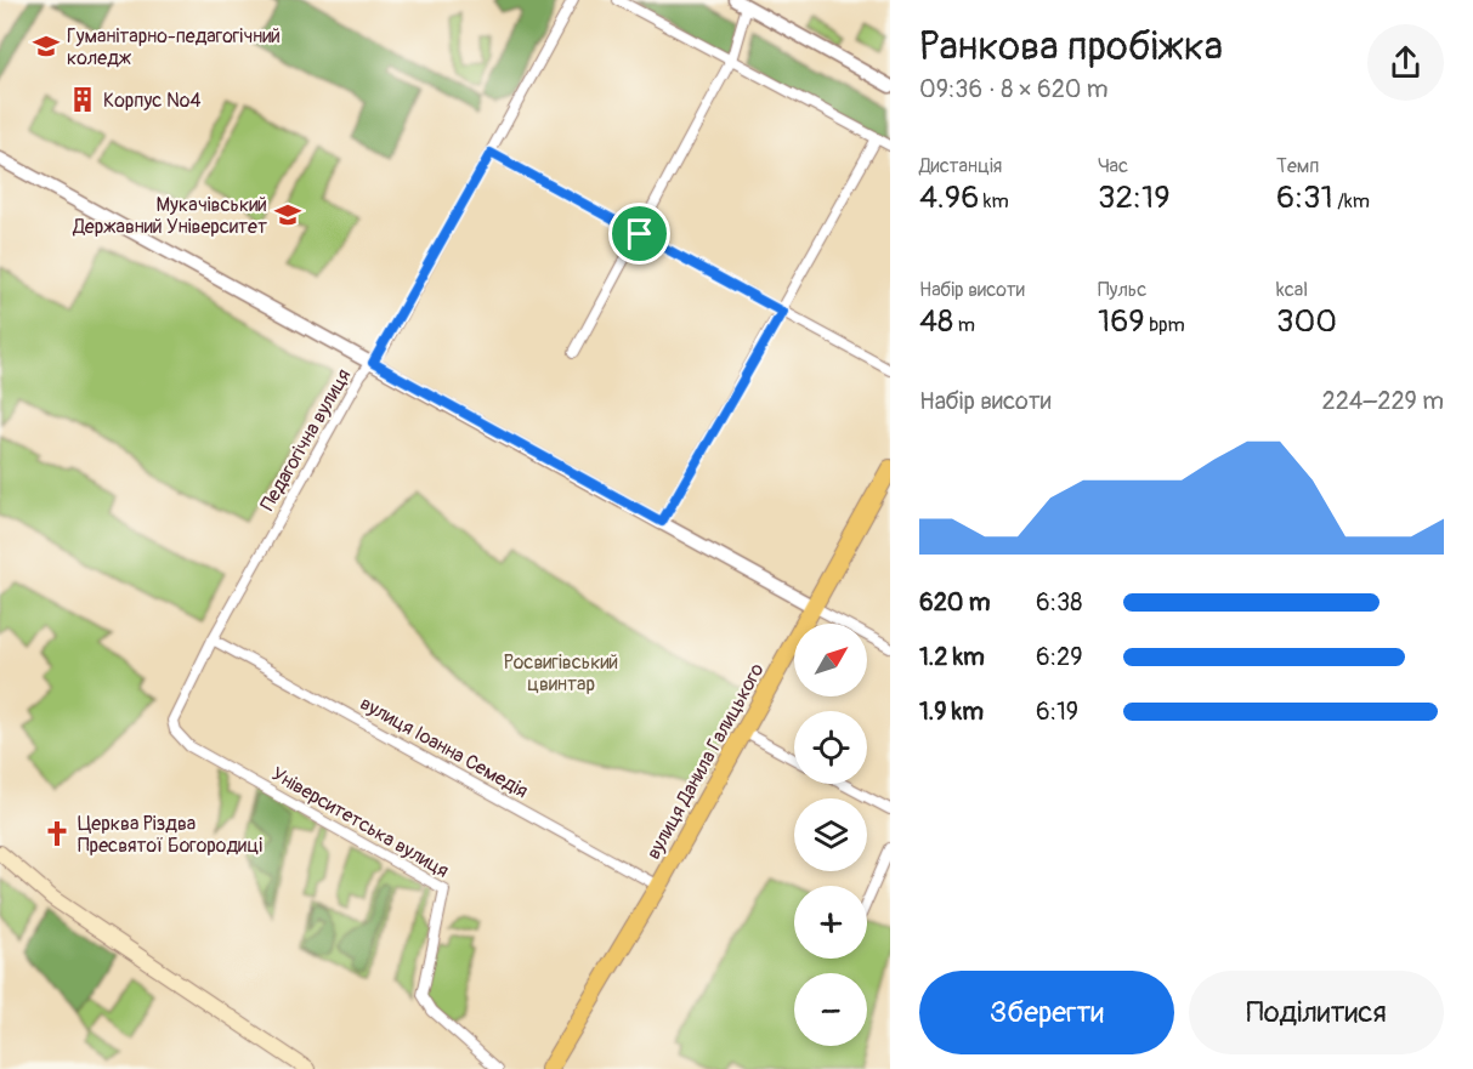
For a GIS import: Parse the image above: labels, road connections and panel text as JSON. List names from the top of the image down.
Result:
{
  "streets": {
    "main road": ["вулиця Данила Галицького"],
    "street": ["Педагогічна вулиця", "вулиця Іоанна Семедія", "Університетська вулиця"]
  },
  "crossings": [
    ["Педагогічна вулиця", "вулиця Іоанна Семедія"],
    ["Педагогічна вулиця", "Університетська вулиця"],
    ["вулиця Іоанна Семедія", "вулиця Данила Галицького"],
    ["вулиця Іоанна Семедія", "Університетська вулиця"]
  ],
  "parks": ["Росвигівський цвинтар"],
  "places": {
    "school or university": ["Гуманітарно-педагогічний коледж", "Мукачівський Державний Університет"],
    "building": ["Корпус №4"],
    "church": ["Церква Різдва Пресвятої Богородиці"]
  },
  "north": "top right",
  "page": {
    "heading": ["Ранкова пробіжка", "09:36 · 8 × 620 m"],
    "stats": [
      ["Дистанція", "4.96 km"],
      ["Час", "32:19"],
      ["Темп", "6:31 /km"],
      ["Набір висоти", "48 m"],
      ["Пульс", "169 bpm"],
      ["kcal", "300"]
    ],
    "chart": ["Набір висоти", "224–229 m"],
    "list": [
      {
        "name": "620 m",
        "note": "6:38"
      },
      {
        "name": "1.2 km",
        "note": "6:29"
      },
      {
        "name": "1.9 km",
        "note": "6:19"
      }
    ],
    "map_buttons": ["+", "−"],
    "buttons": ["Зберегти", "Поділитися"]
  }
}
